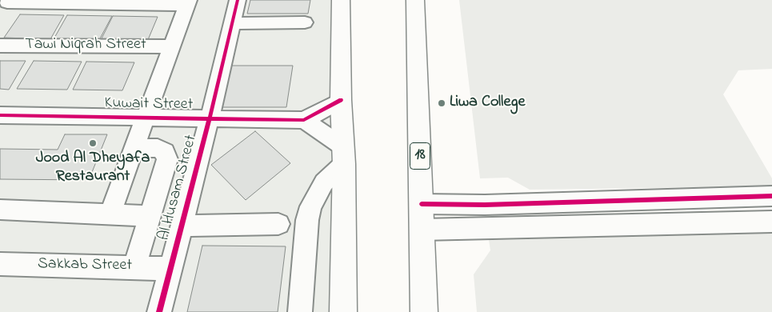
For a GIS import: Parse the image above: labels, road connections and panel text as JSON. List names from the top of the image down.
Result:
{
  "streets": {
    "main road": ["18"],
    "street": [
      "Tawi Niqrah Street",
      "Kuwait Street",
      "Al Husam Street",
      "Sakkab Street"
    ]
  },
  "crossings": [
    ["Kuwait Street", "Al Husam Street"],
    ["Al Husam Street", "Sakkab Street"]
  ],
  "places": ["Liwa College", "Jood Al Dheyafa Restaurant"]
}
